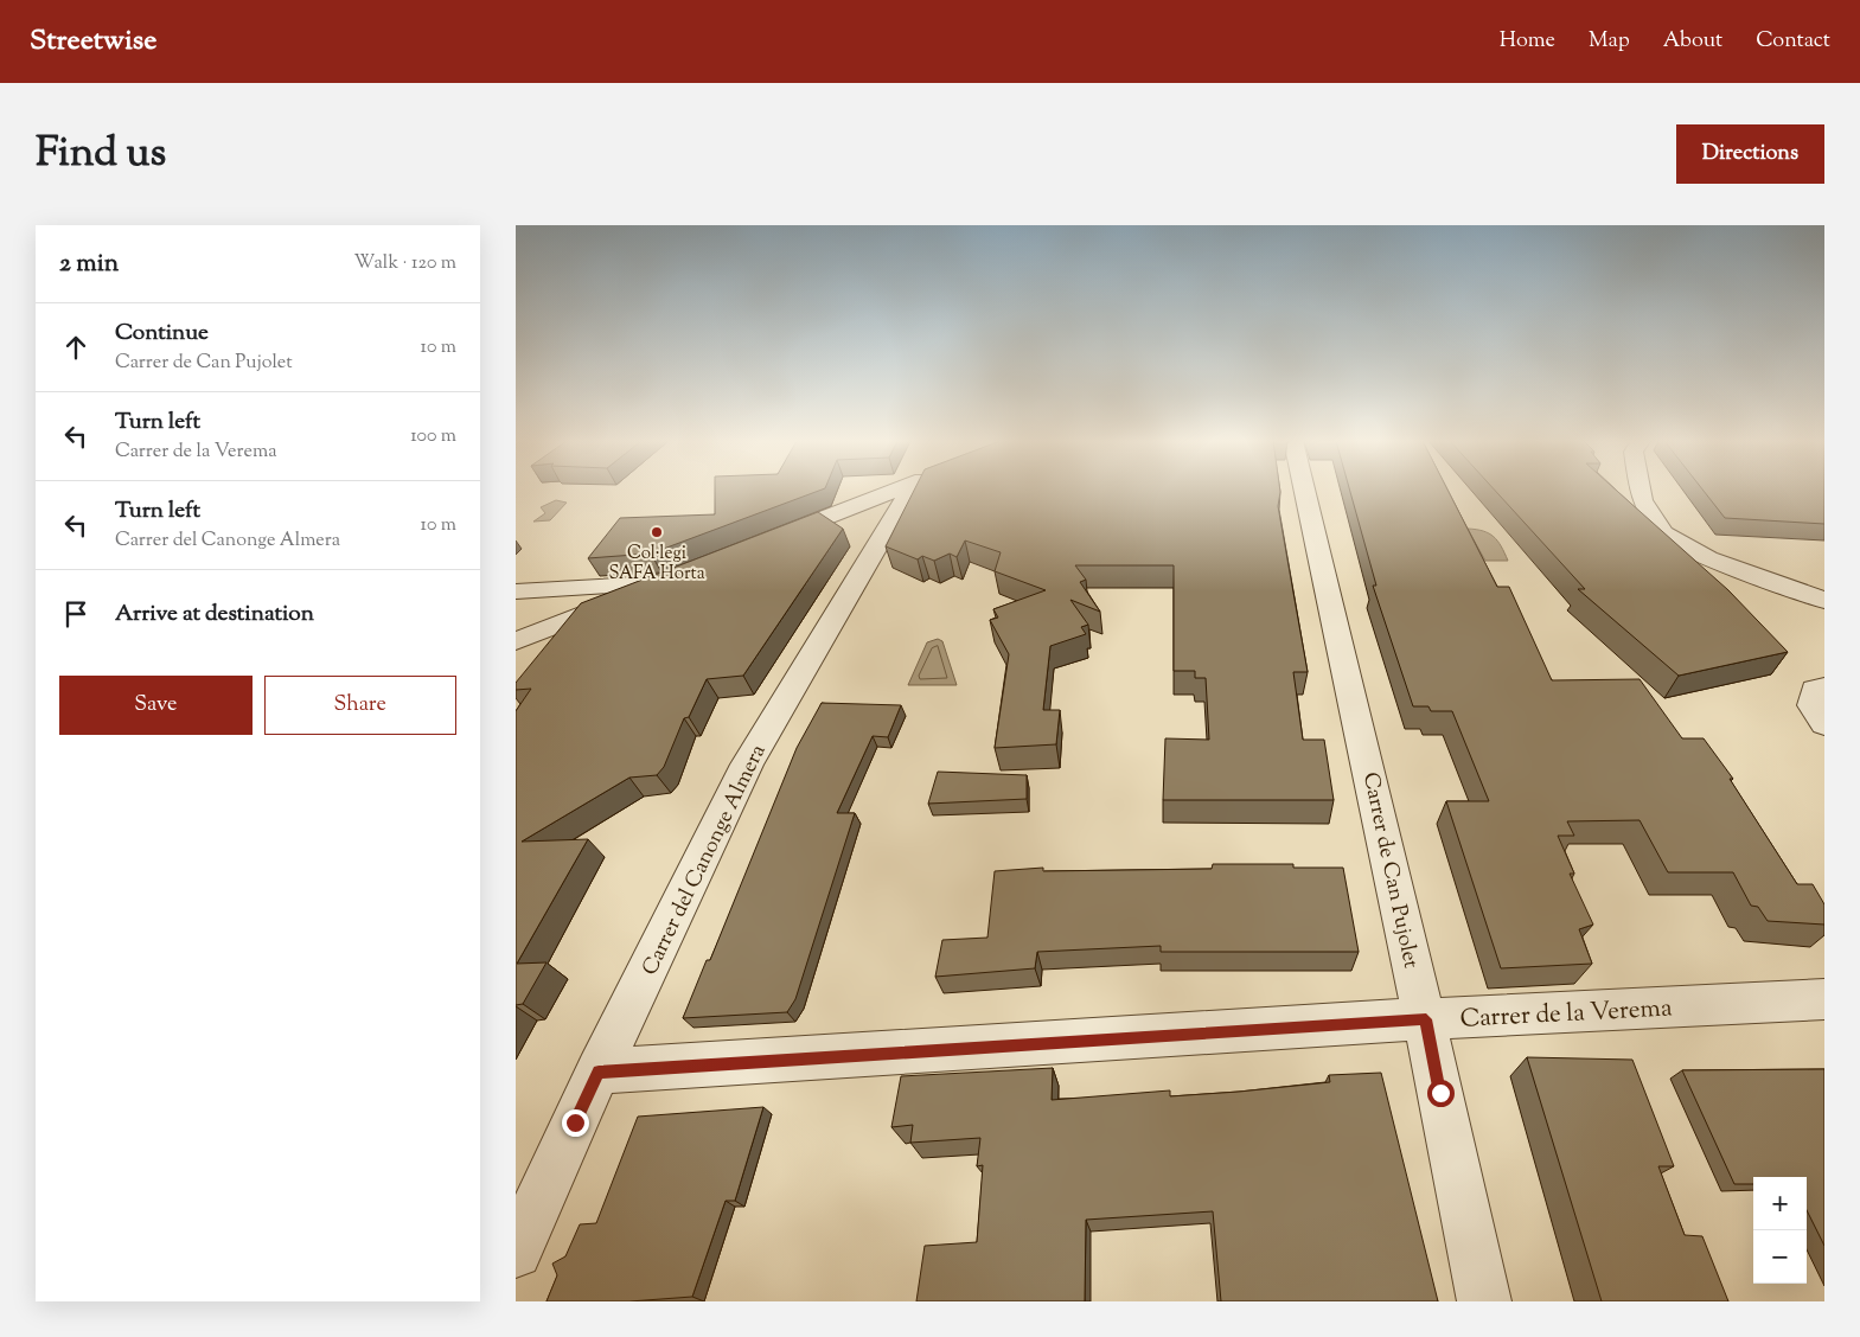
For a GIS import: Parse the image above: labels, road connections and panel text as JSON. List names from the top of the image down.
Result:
{
  "streets": {
    "street": ["Carrer del Canonge Almera", "Carrer de Can Pujolet", "Carrer de la Verema"]
  },
  "crossings": [
    ["Carrer del Canonge Almera", "Carrer de la Verema"],
    ["Carrer de Can Pujolet", "Carrer de la Verema"]
  ],
  "places": ["Col·legi SAFA Horta"],
  "page": {
    "header": "Streetwise",
    "nav": [
      "Home",
      "Map",
      "About",
      "Contact"
    ],
    "title": "Find us",
    "buttons": [
      "Directions",
      ["Save", "Share"]
    ],
    "heading": ["2 min", "Walk · 120 m"],
    "list": [
      ["Continue", "Carrer de Can Pujolet", "10 m"],
      ["Turn left", "Carrer de la Verema", "100 m"],
      ["Turn left", "Carrer del Canonge Almera", "10 m"],
      "Arrive at destination"
    ],
    "map_buttons": ["+", "−"]
  }
}
